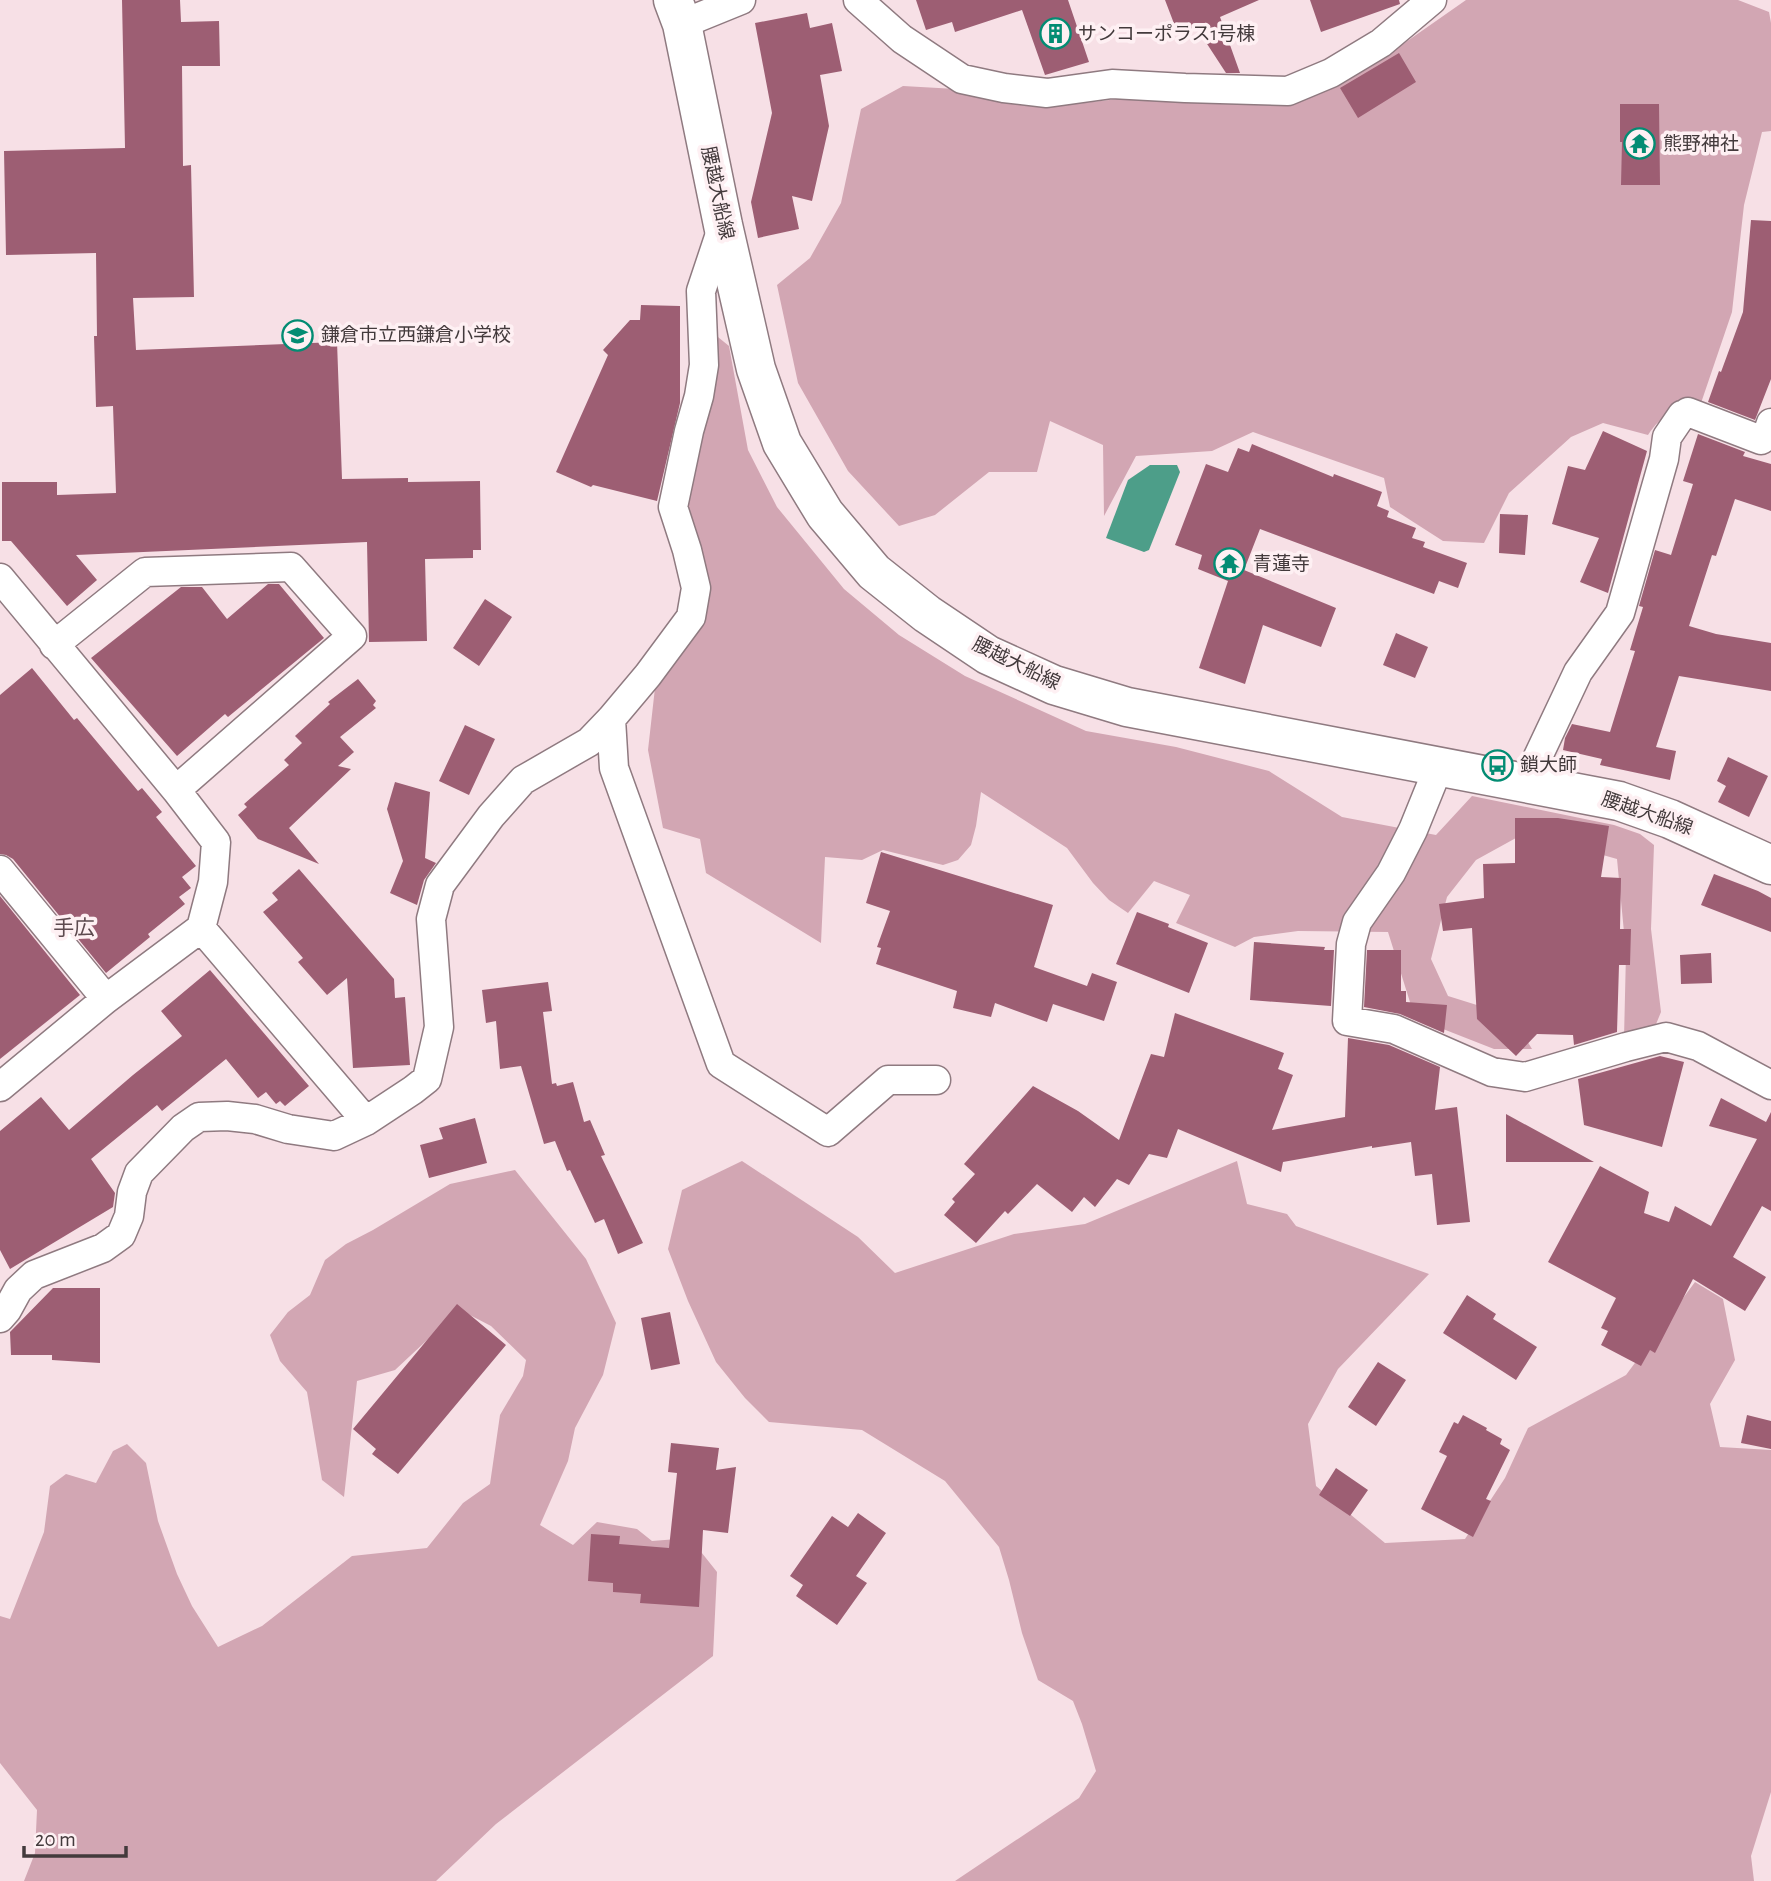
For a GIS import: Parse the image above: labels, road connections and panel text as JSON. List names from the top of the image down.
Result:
{
  "streets": {
    "main road": ["腰越大船線"]
  },
  "districts": ["手広"],
  "places": {
    "building": ["サンコーポラス1号棟"],
    "temple": ["熊野神社", "青蓮寺"],
    "school or university": ["鎌倉市立西鎌倉小学校"],
    "bus stop": ["鎖大師"]
  },
  "scale_bar": "20 m"
}
